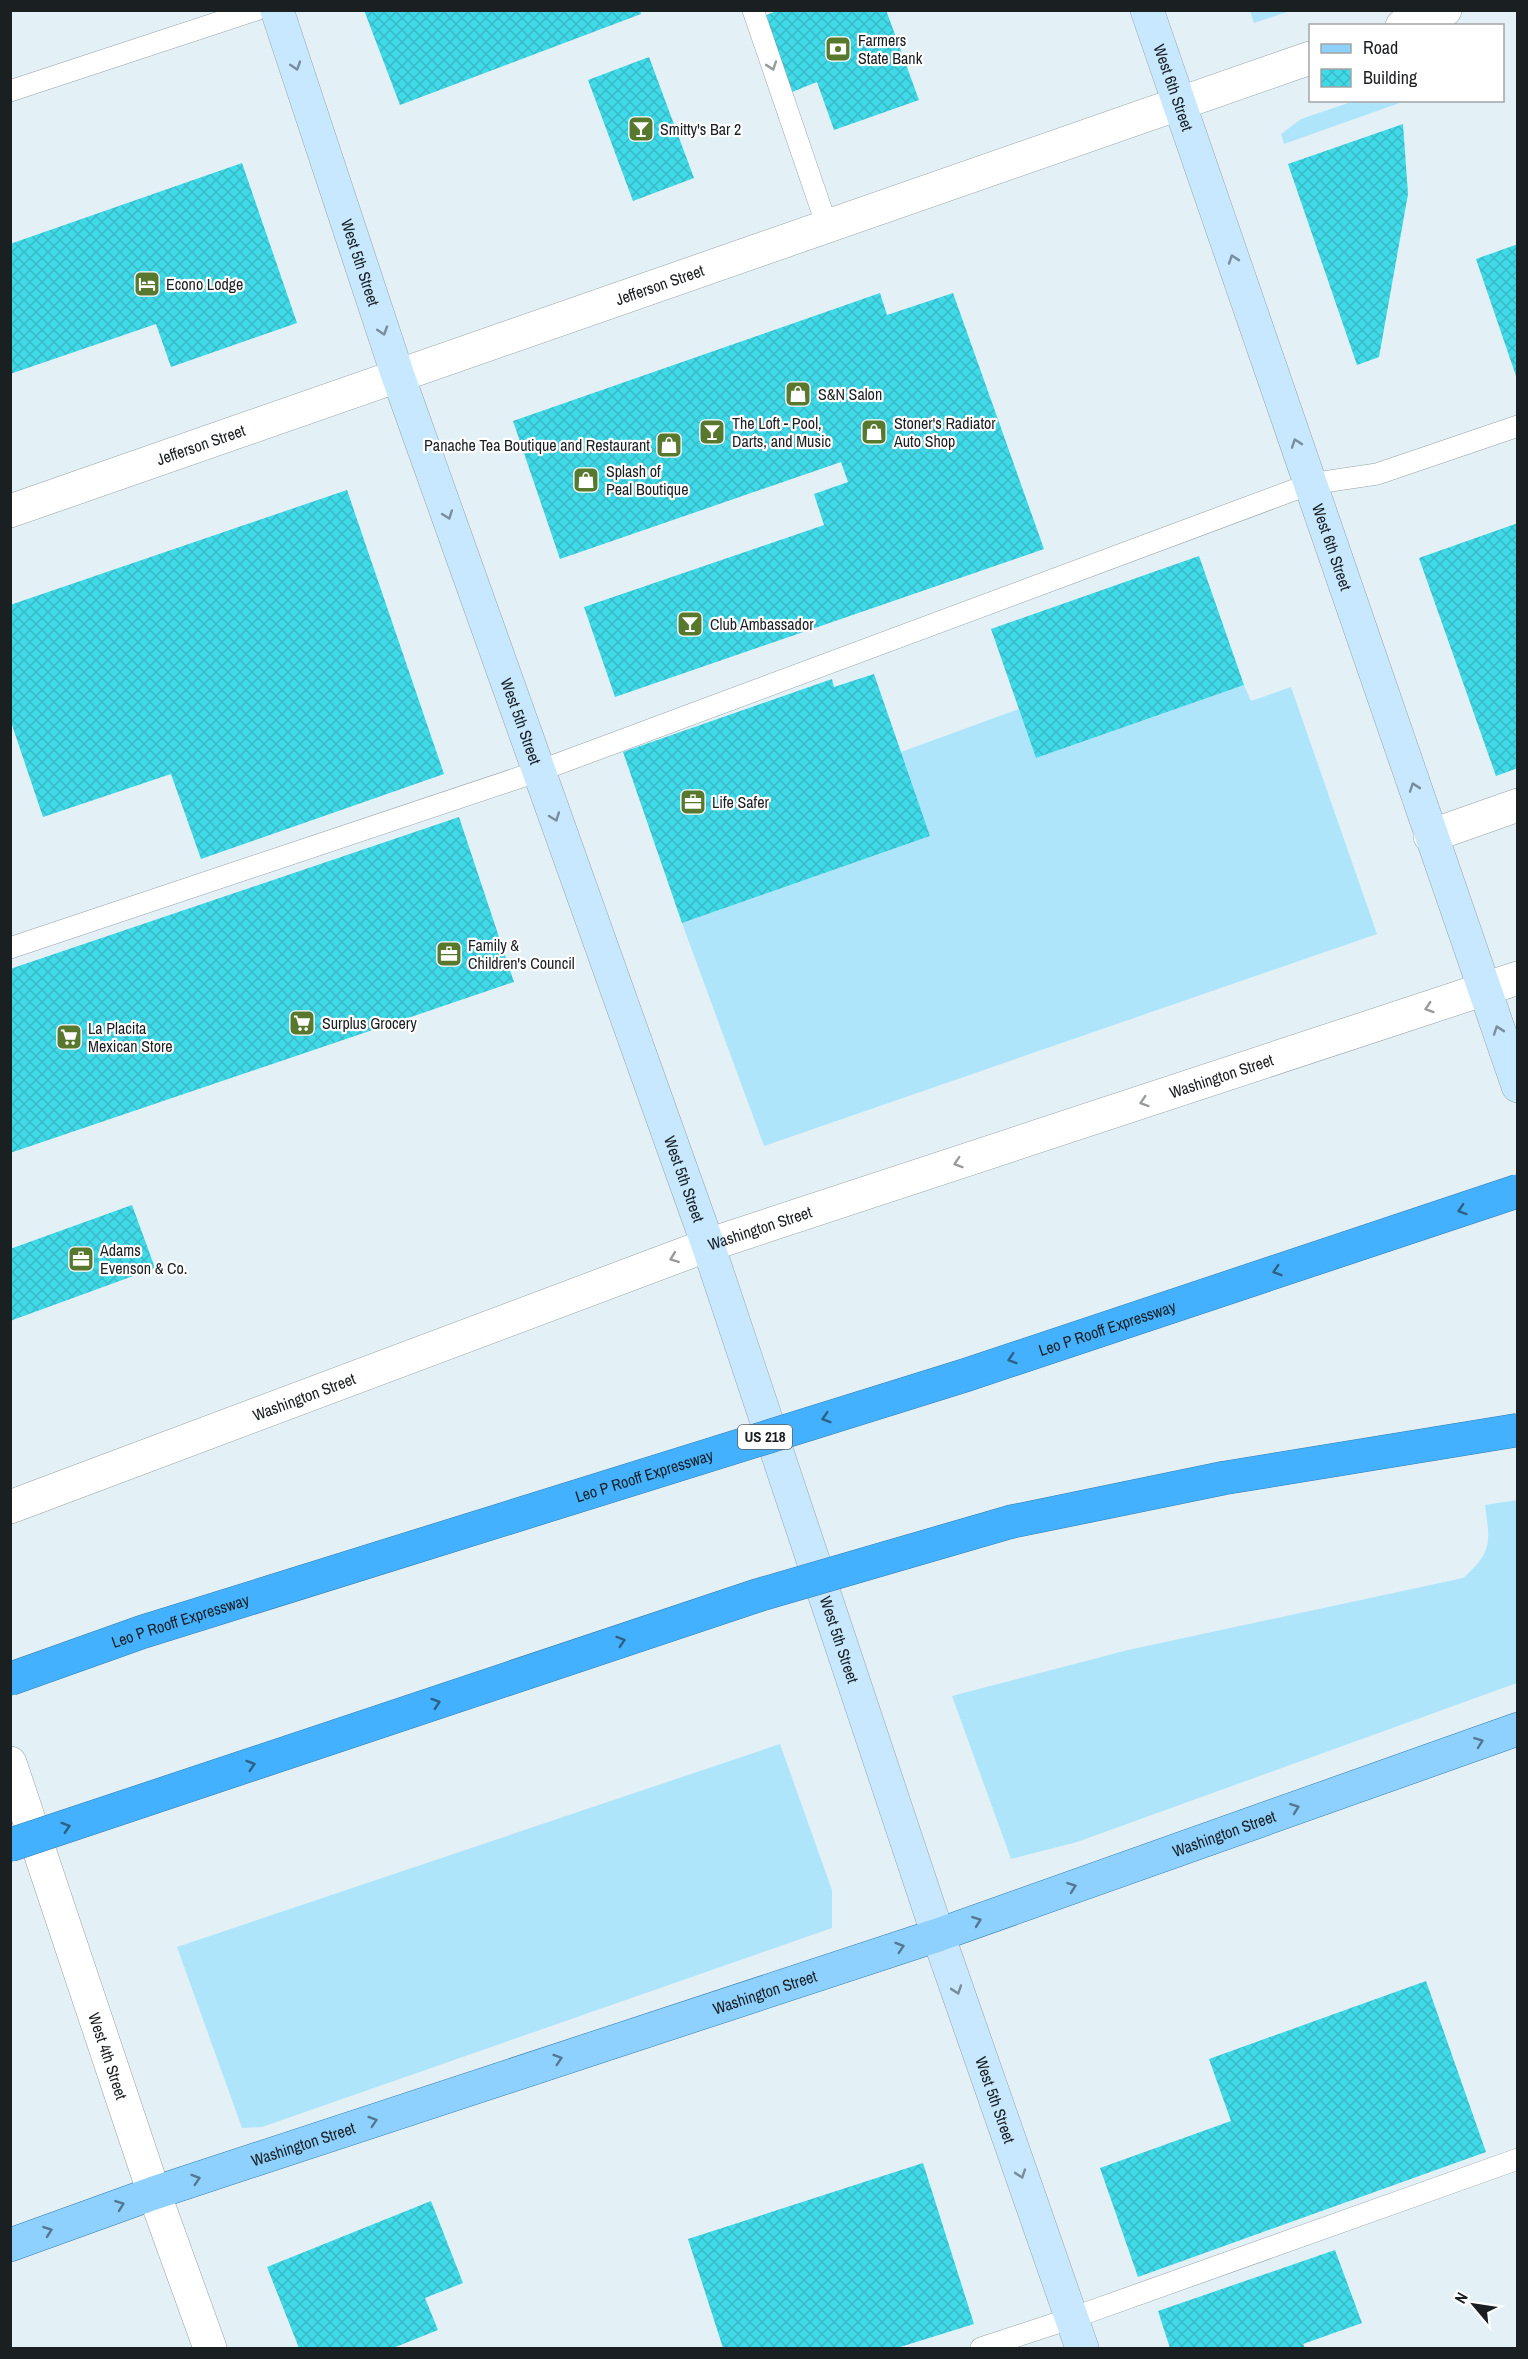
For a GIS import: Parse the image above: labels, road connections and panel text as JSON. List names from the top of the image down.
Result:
{
  "streets": {
    "highway": ["Leo P Rooff Expressway", "US 218"],
    "main road": ["West 6th Street", "West 5th Street", "Washington Street"],
    "street": ["Jefferson Street", "West 4th Street"]
  },
  "crossings": [
    ["West 6th Street", "Jefferson Street"],
    ["West 6th Street", "Washington Street"],
    ["West 5th Street", "Jefferson Street"],
    ["West 5th Street", "Washington Street"],
    ["Washington Street", "West 4th Street"]
  ],
  "one_way": ["West 6th Street", "West 5th Street"],
  "places": {
    "bank": ["Farmers State Bank"],
    "bar": ["Smitty's Bar 2", "The Loft - Pool, Darts, and Music", "Club Ambassador"],
    "hotel": ["Econo Lodge"],
    "shop": [
      "S&N Salon",
      "Stoner's Radiator Auto Shop",
      "Panache Tea Boutique and Restaurant",
      "Splash of Peal Boutique"
    ],
    "office": ["Life Safer", "Family & Children's Council", "Adams Evenson & Co."],
    "supermarket": ["Surplus Grocery", "La Placita Mexican Store"]
  },
  "legend": ["Road", "Building"],
  "north": "top left"
}
